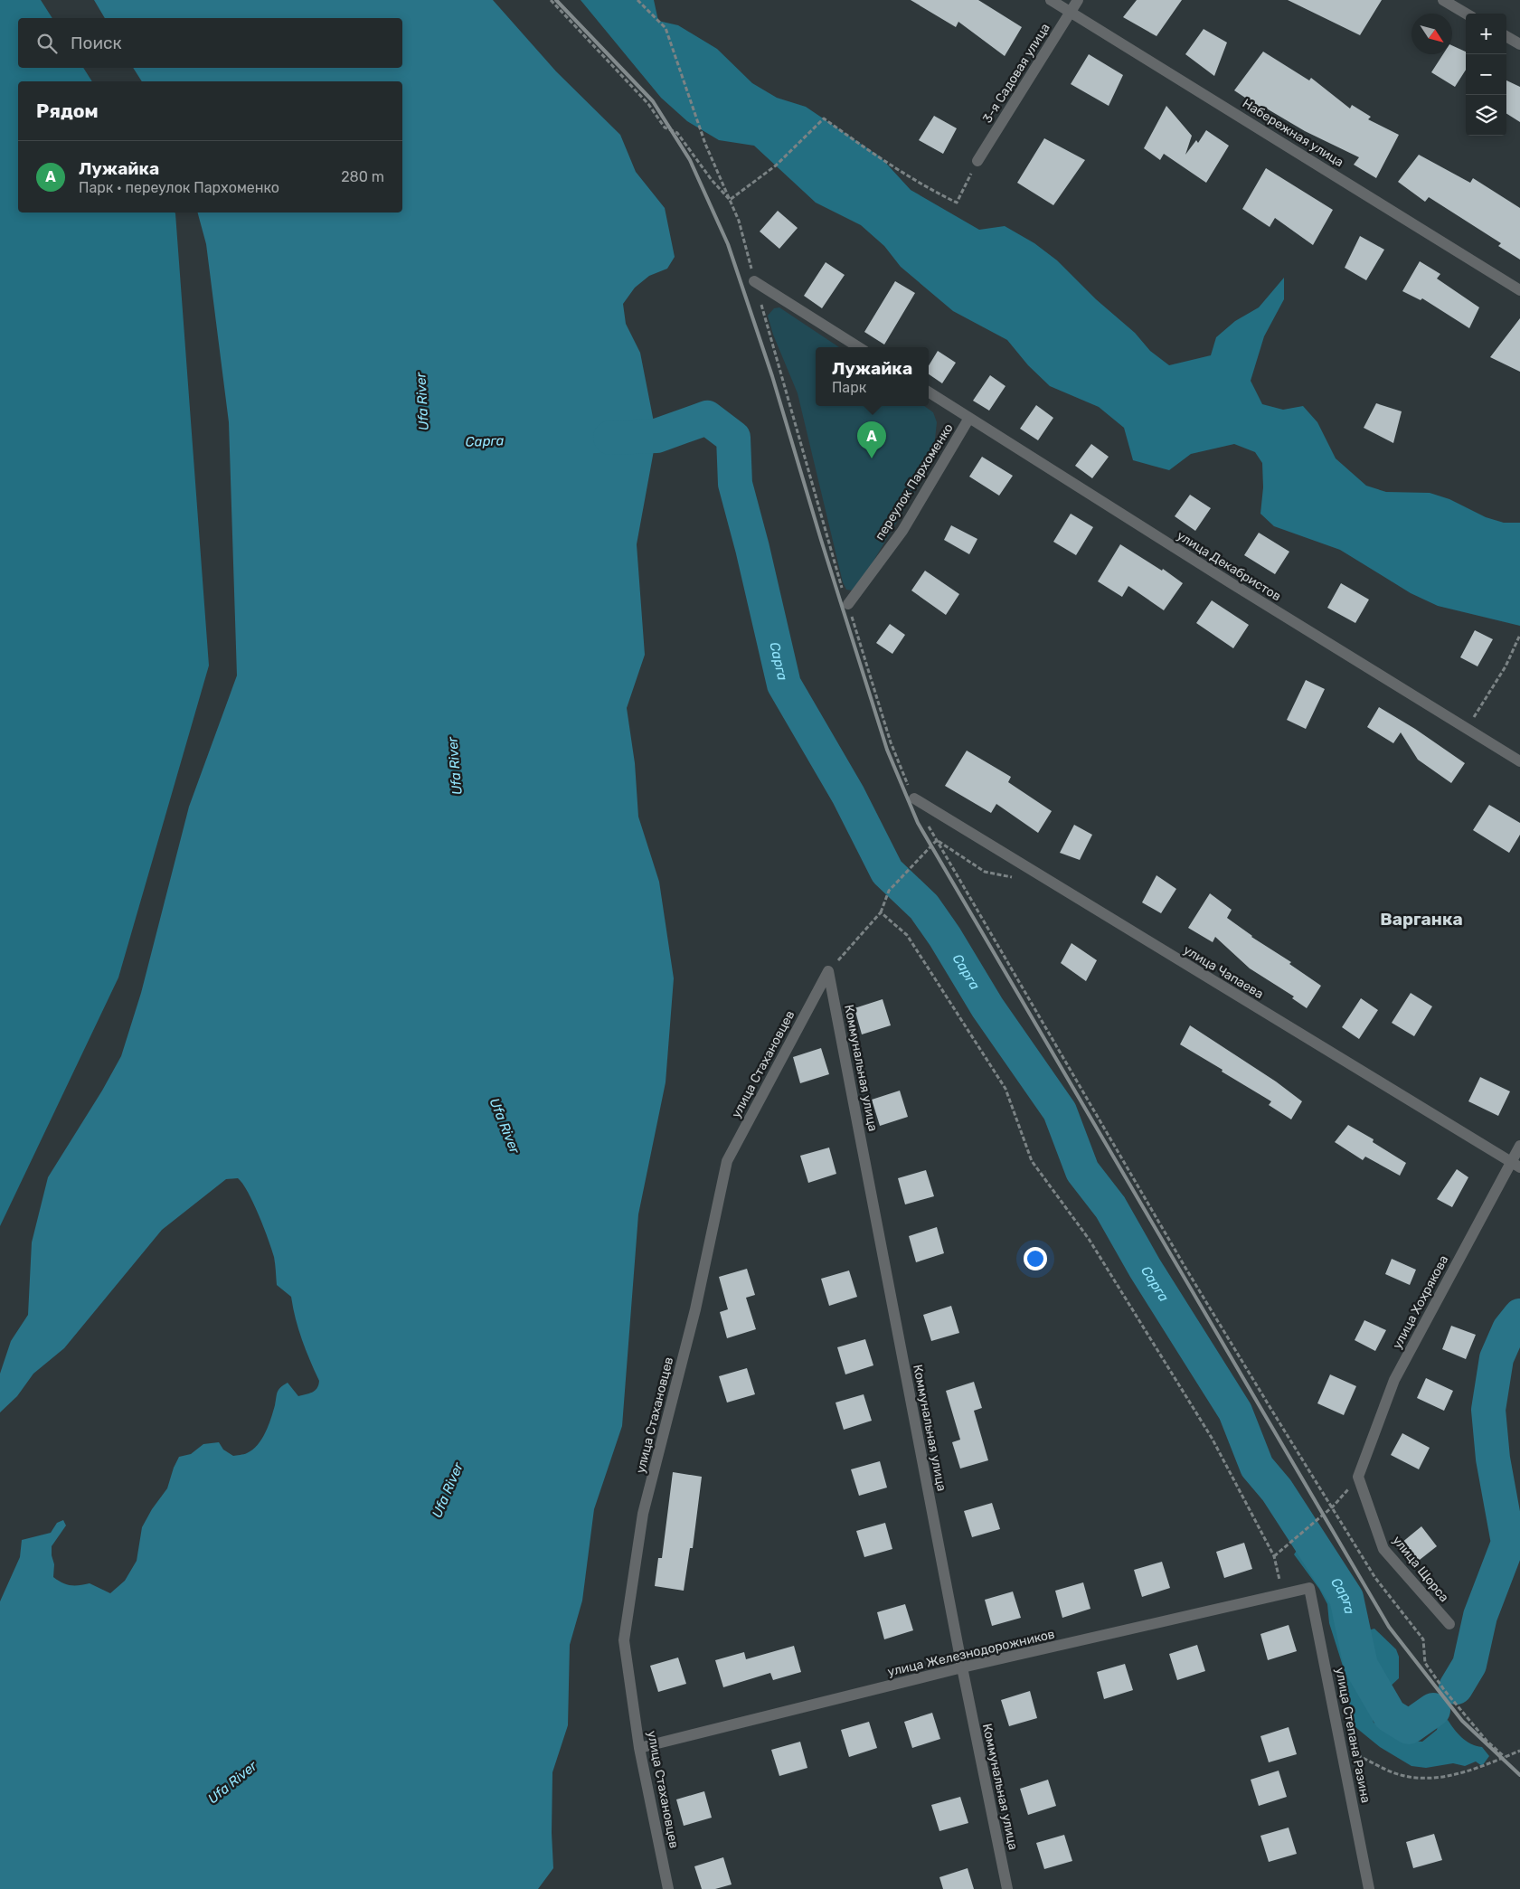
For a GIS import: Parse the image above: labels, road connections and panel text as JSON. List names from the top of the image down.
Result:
{
  "streets": {
    "street": [
      "3-я Садовая улица",
      "Набережная улица",
      "переулок Пархоменко",
      "улица Декабристов",
      "улица Чапаева",
      "улица Стахановцев",
      "Коммунальная улица",
      "улица Хохрякова",
      "улица Щорса",
      "улица Железнодорожников",
      "улица Степана Разина"
    ]
  },
  "crossings": [
    ["3-я Садовая улица", "Набережная улица"],
    ["переулок Пархоменко", "улица Декабристов"],
    ["улица Чапаева", "улица Хохрякова"],
    ["улица Стахановцев", "Коммунальная улица"],
    ["улица Стахановцев", "улица Железнодорожников"],
    ["Коммунальная улица", "улица Железнодорожников"],
    ["улица Хохрякова", "улица Щорса"],
    ["улица Железнодорожников", "улица Степана Разина"]
  ],
  "districts": ["Варганка"],
  "water": ["Ufa River", "Сарга"],
  "north": "bottom right",
  "page": {
    "map_buttons": ["+", "−"],
    "search": "Поиск",
    "heading": "Рядом",
    "list": [
      {
        "mark": "A",
        "name": "Лужайка",
        "note": "Парк · переулок Пархоменко",
        "value": "280 m"
      }
    ],
    "popup": ["Лужайка", "Парк"],
    "pins": "A"
  }
}
